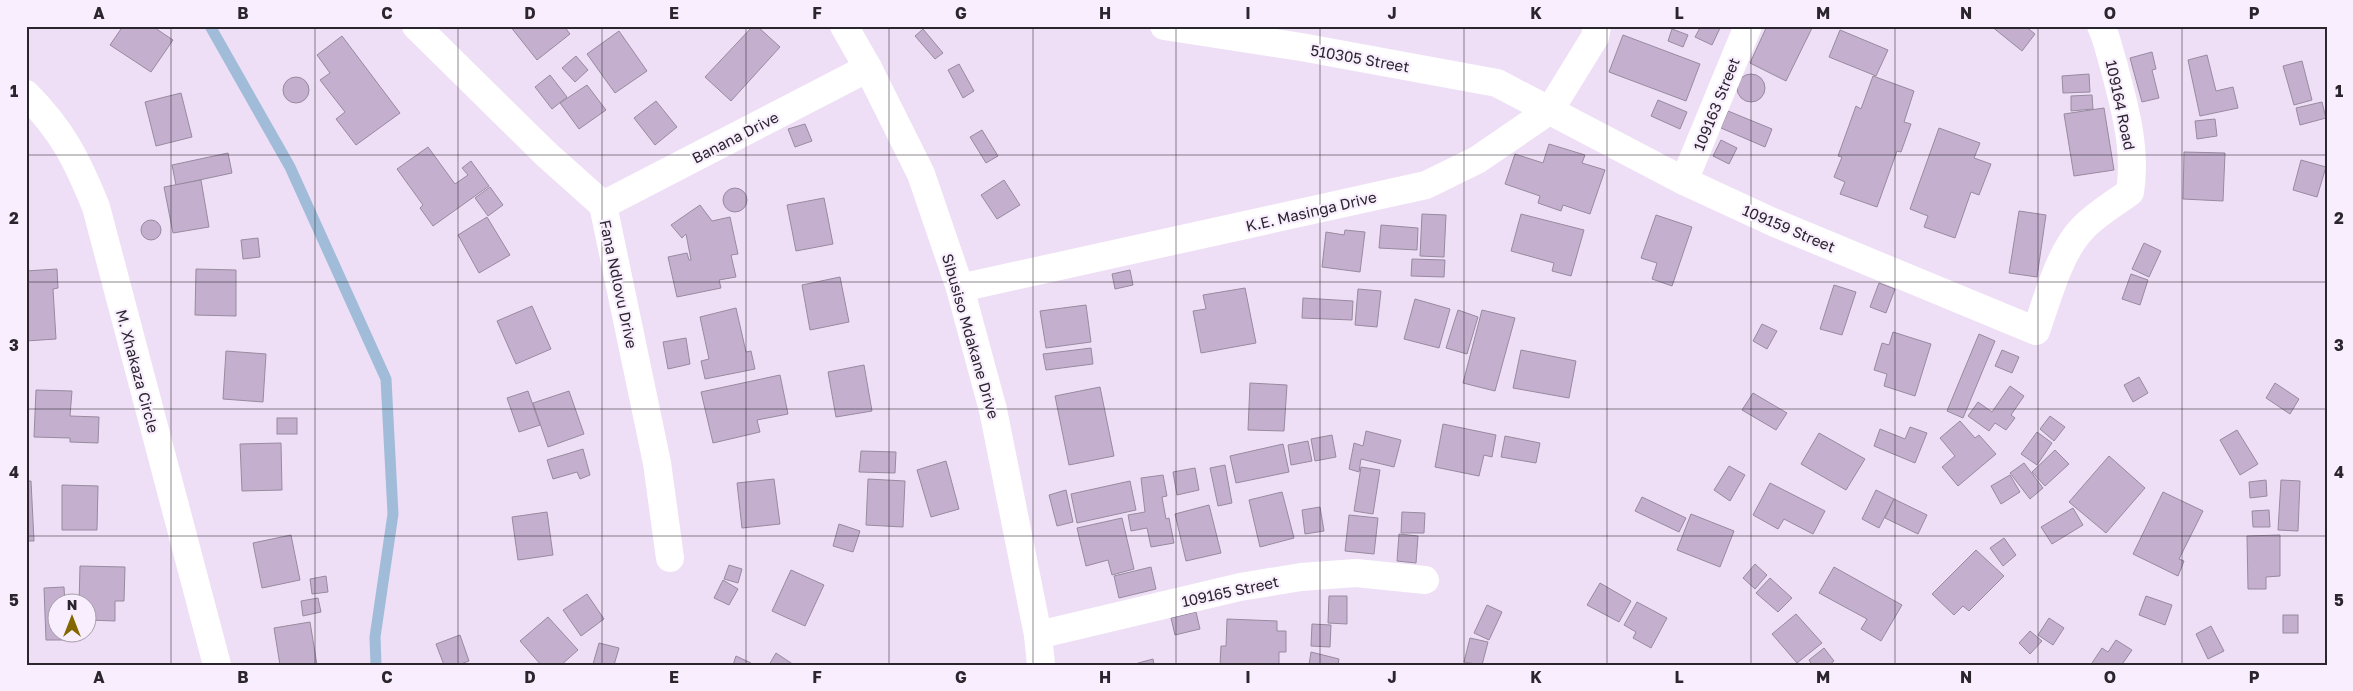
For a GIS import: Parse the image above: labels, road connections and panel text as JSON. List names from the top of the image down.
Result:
{
  "streets": {
    "street": [
      "510305 Street",
      "109163 Street",
      "109164 Road",
      "Banana Drive",
      "K.E. Masinga Drive",
      "109159 Street",
      "Fana Ndlovu Drive",
      "Sibusiso Mdakane Drive",
      "M. Xhakaza Circle",
      "109165 Street"
    ]
  },
  "crossings": [
    ["510305 Street", "K.E. Masinga Drive"],
    ["510305 Street", "109159 Street"],
    ["109163 Street", "109159 Street"],
    ["109164 Road", "109159 Street"],
    ["Banana Drive", "Fana Ndlovu Drive"],
    ["Banana Drive", "Sibusiso Mdakane Drive"],
    ["K.E. Masinga Drive", "109159 Street"],
    ["K.E. Masinga Drive", "Sibusiso Mdakane Drive"],
    ["Sibusiso Mdakane Drive", "109165 Street"]
  ],
  "north": "top",
  "grid": {
    "columns": [
      "A",
      "B",
      "C",
      "D",
      "E",
      "F",
      "G",
      "H",
      "I",
      "J",
      "K",
      "L",
      "M",
      "N",
      "O",
      "P"
    ],
    "rows": [
      "1",
      "2",
      "3",
      "4",
      "5"
    ]
  }
}
